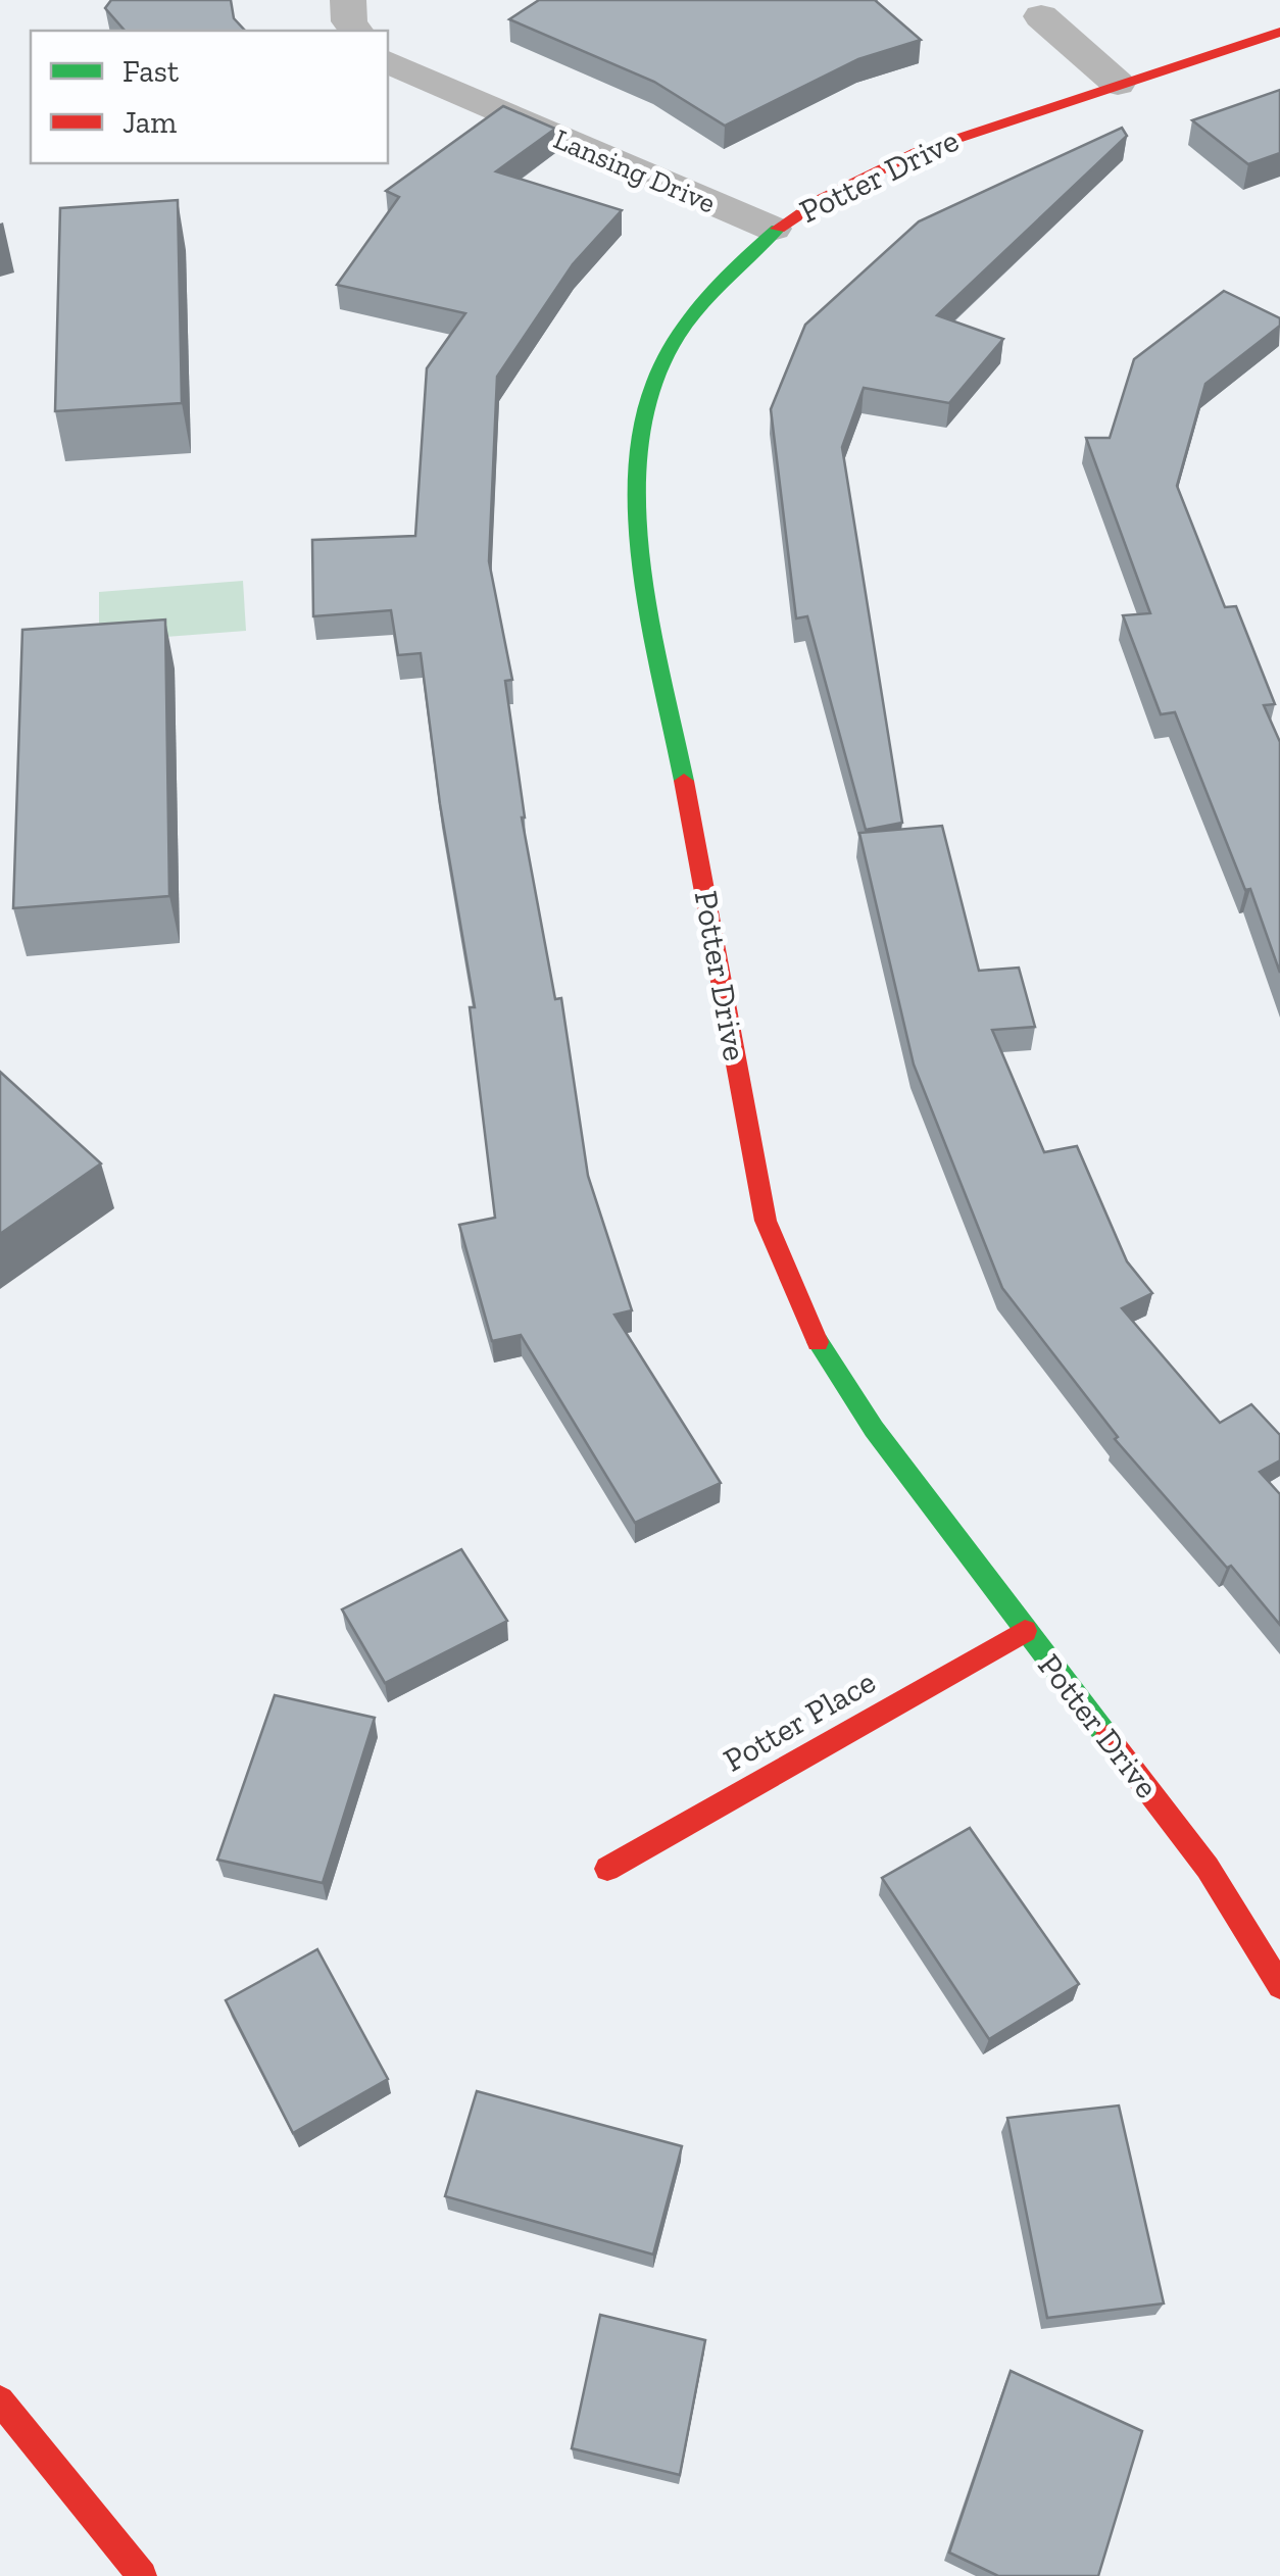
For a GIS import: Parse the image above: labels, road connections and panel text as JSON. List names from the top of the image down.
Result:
{
  "streets": {
    "street": ["Lansing Drive", "Potter Drive", "Potter Place"]
  },
  "crossings": [
    ["Lansing Drive", "Potter Drive"],
    ["Potter Drive", "Potter Place"]
  ],
  "legend": ["Fast", "Jam"]
}
